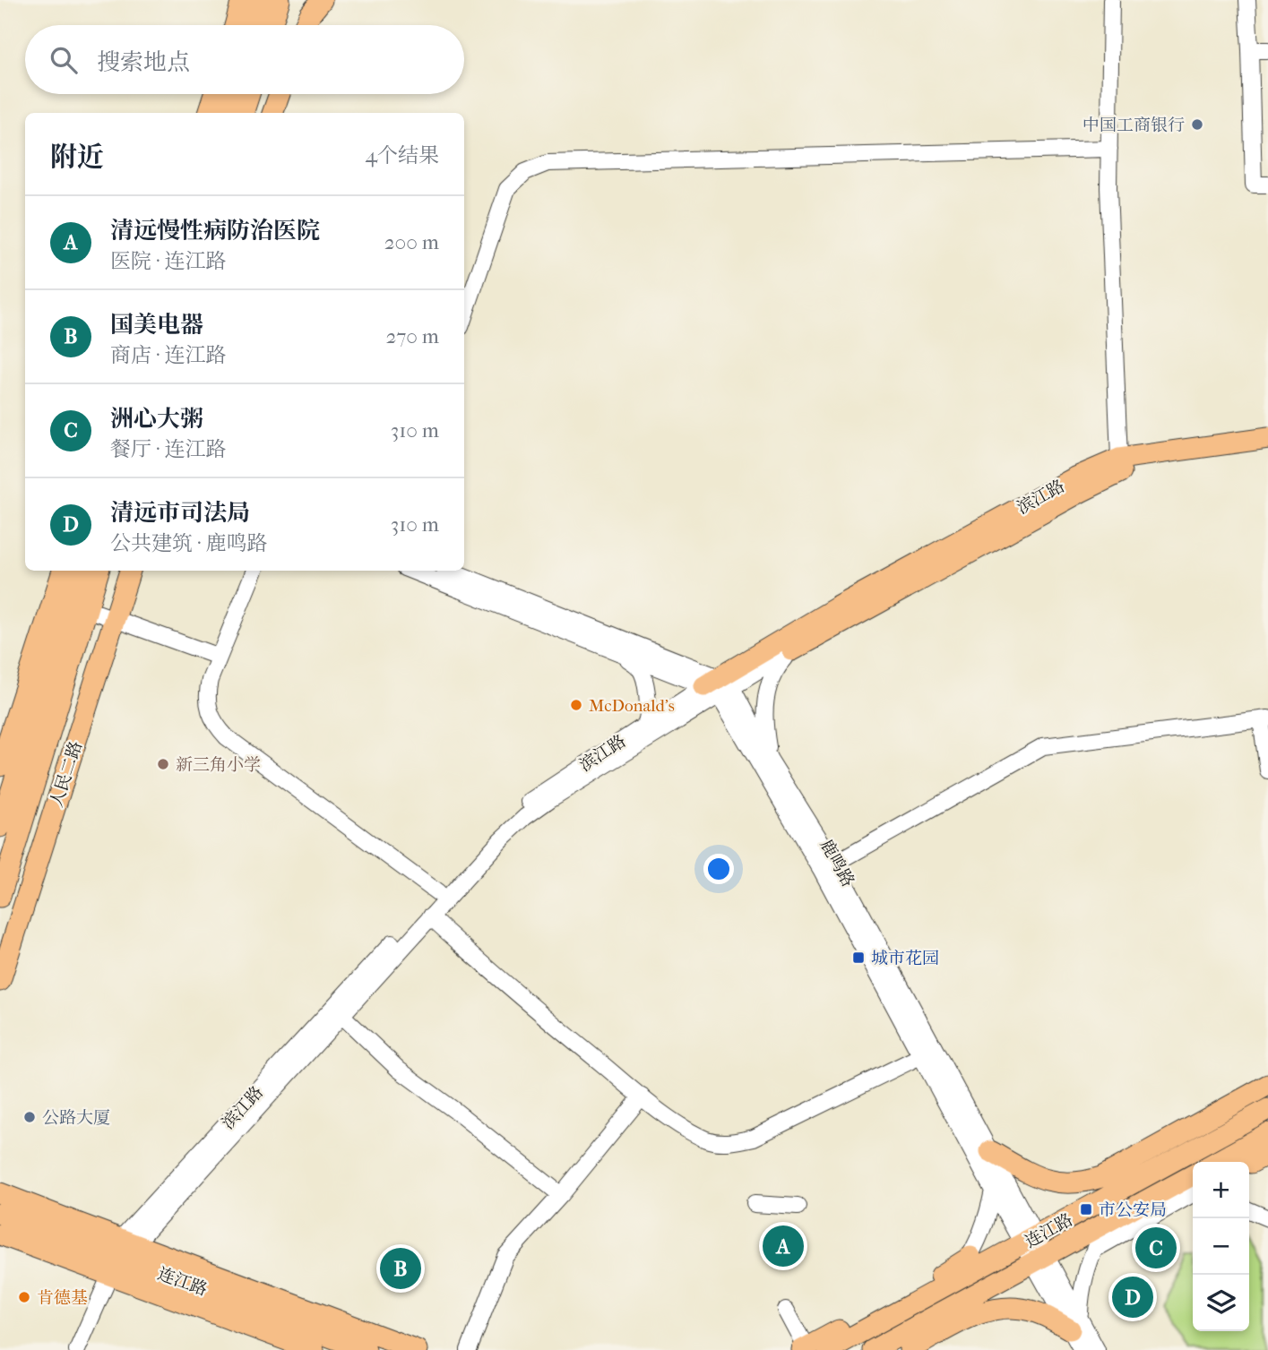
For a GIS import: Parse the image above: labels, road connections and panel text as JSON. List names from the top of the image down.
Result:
{
  "streets": {
    "main road": ["滨江路", "人民二路", "连江路"],
    "street": ["鹿鸣路"]
  },
  "crossings": [
    ["滨江路", "鹿鸣路"],
    ["滨江路", "连江路"],
    ["鹿鸣路", "连江路"]
  ],
  "places": {
    "other": [
      "中国工商银行",
      "McDonald's",
      "新三角小学",
      "公路大厦",
      "肯德基"
    ],
    "transit": ["城市花园", "市公安局"]
  },
  "page": {
    "search": "搜索地点",
    "heading": ["附近", "4个结果"],
    "list": [
      {
        "mark": "A",
        "name": "清远慢性病防治医院",
        "note": "医院 · 连江路",
        "value": "200 m"
      },
      {
        "mark": "B",
        "name": "国美电器",
        "note": "商店 · 连江路",
        "value": "270 m"
      },
      {
        "mark": "C",
        "name": "洲心大粥",
        "note": "餐厅 · 连江路",
        "value": "310 m"
      },
      {
        "mark": "D",
        "name": "清远市司法局",
        "note": "公共建筑 · 鹿鸣路",
        "value": "310 m"
      }
    ],
    "map_buttons": ["+", "−"],
    "pins": [
      "A",
      "C",
      "B",
      "D"
    ]
  }
}
